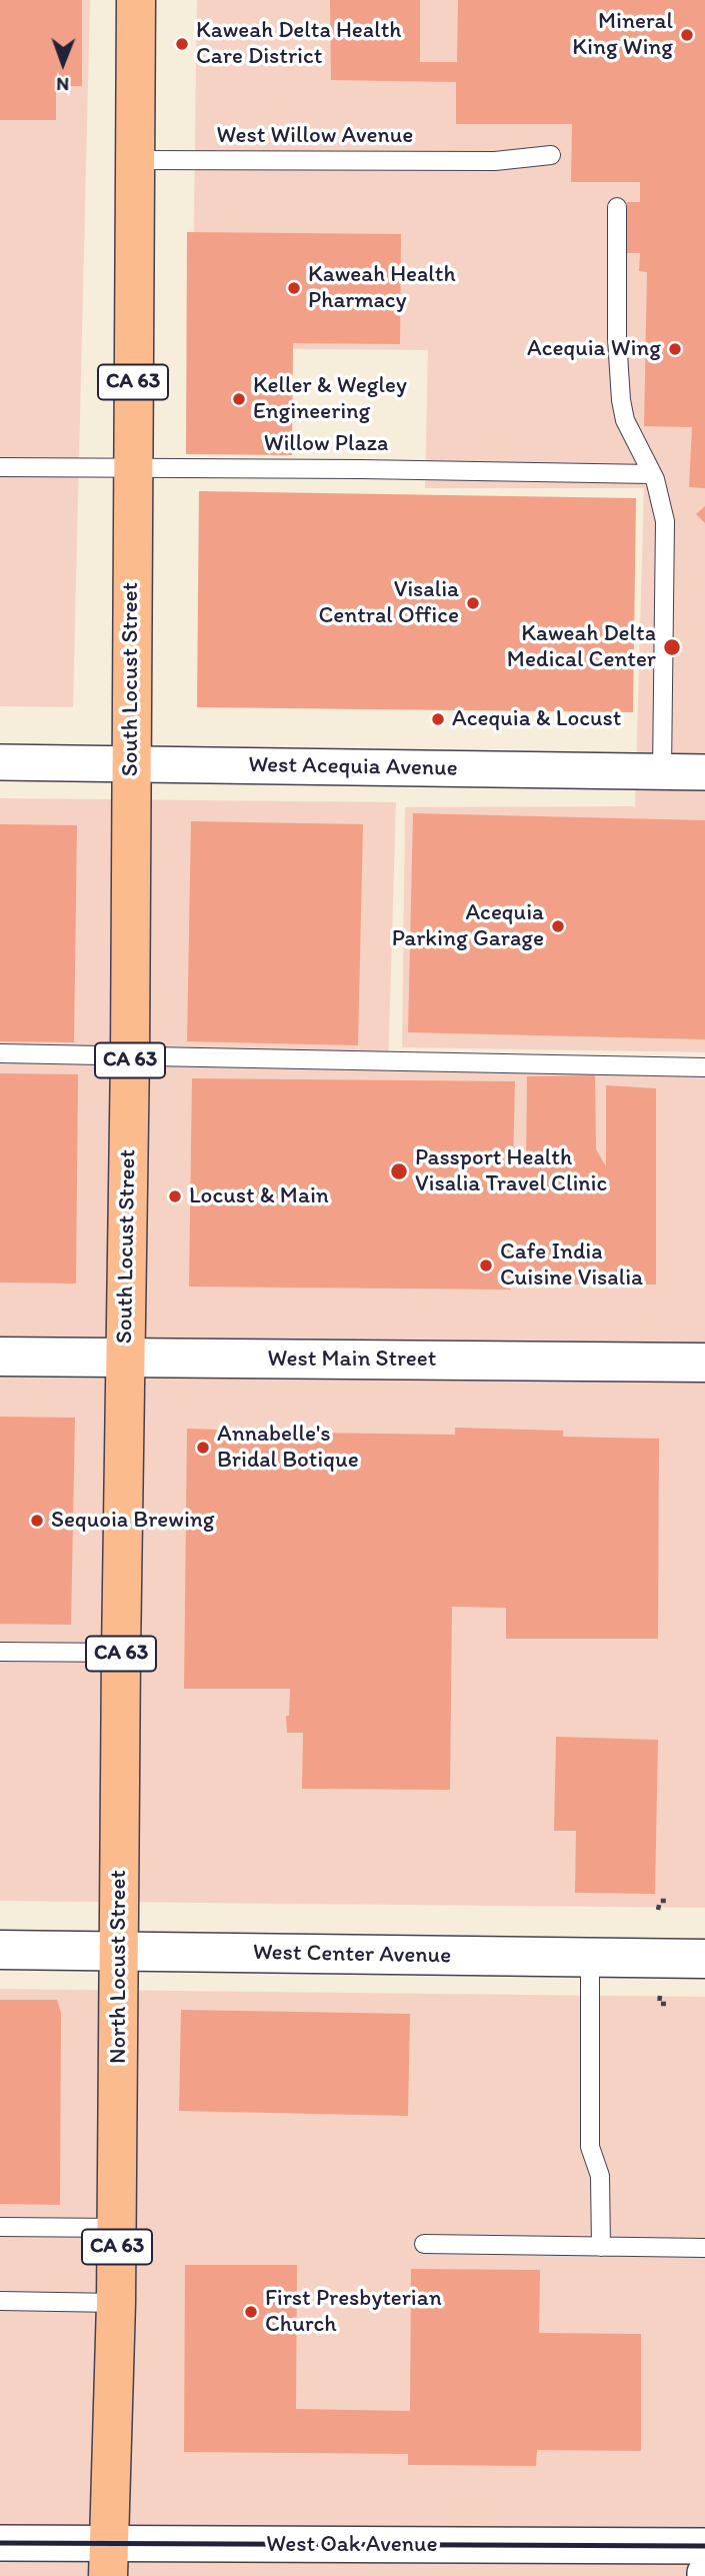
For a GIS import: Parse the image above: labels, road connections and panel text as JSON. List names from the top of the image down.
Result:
{
  "streets": {
    "main road": ["CA 63", "South Locust Street", "North Locust Street"],
    "street": [
      "West Acequia Avenue",
      "West Main Street",
      "West Center Avenue",
      "West Oak Avenue"
    ],
    "lane": ["West Willow Avenue", "Willow Plaza"]
  },
  "crossings": [
    ["West Willow Avenue", "South Locust Street"],
    ["Willow Plaza", "South Locust Street"],
    ["South Locust Street", "West Acequia Avenue"],
    ["South Locust Street", "West Main Street"],
    ["South Locust Street", "North Locust Street"],
    ["West Main Street", "North Locust Street"],
    ["West Center Avenue", "North Locust Street"],
    ["North Locust Street", "West Oak Avenue"]
  ],
  "places": [
    "Mineral King Wing",
    "Kaweah Delta Health Care District",
    "Kaweah Health Pharmacy",
    "Acequia Wing",
    "Keller & Wegley Engineering",
    "Visalia Central Office",
    "Kaweah Delta Medical Center",
    "Acequia & Locust",
    "Acequia Parking Garage",
    "Passport Health Visalia Travel Clinic",
    "Locust & Main",
    "Cafe India Cuisine Visalia",
    "Annabelle's Bridal Botique",
    "Sequoia Brewing",
    "First Presbyterian Church"
  ],
  "north": "bottom"
}
